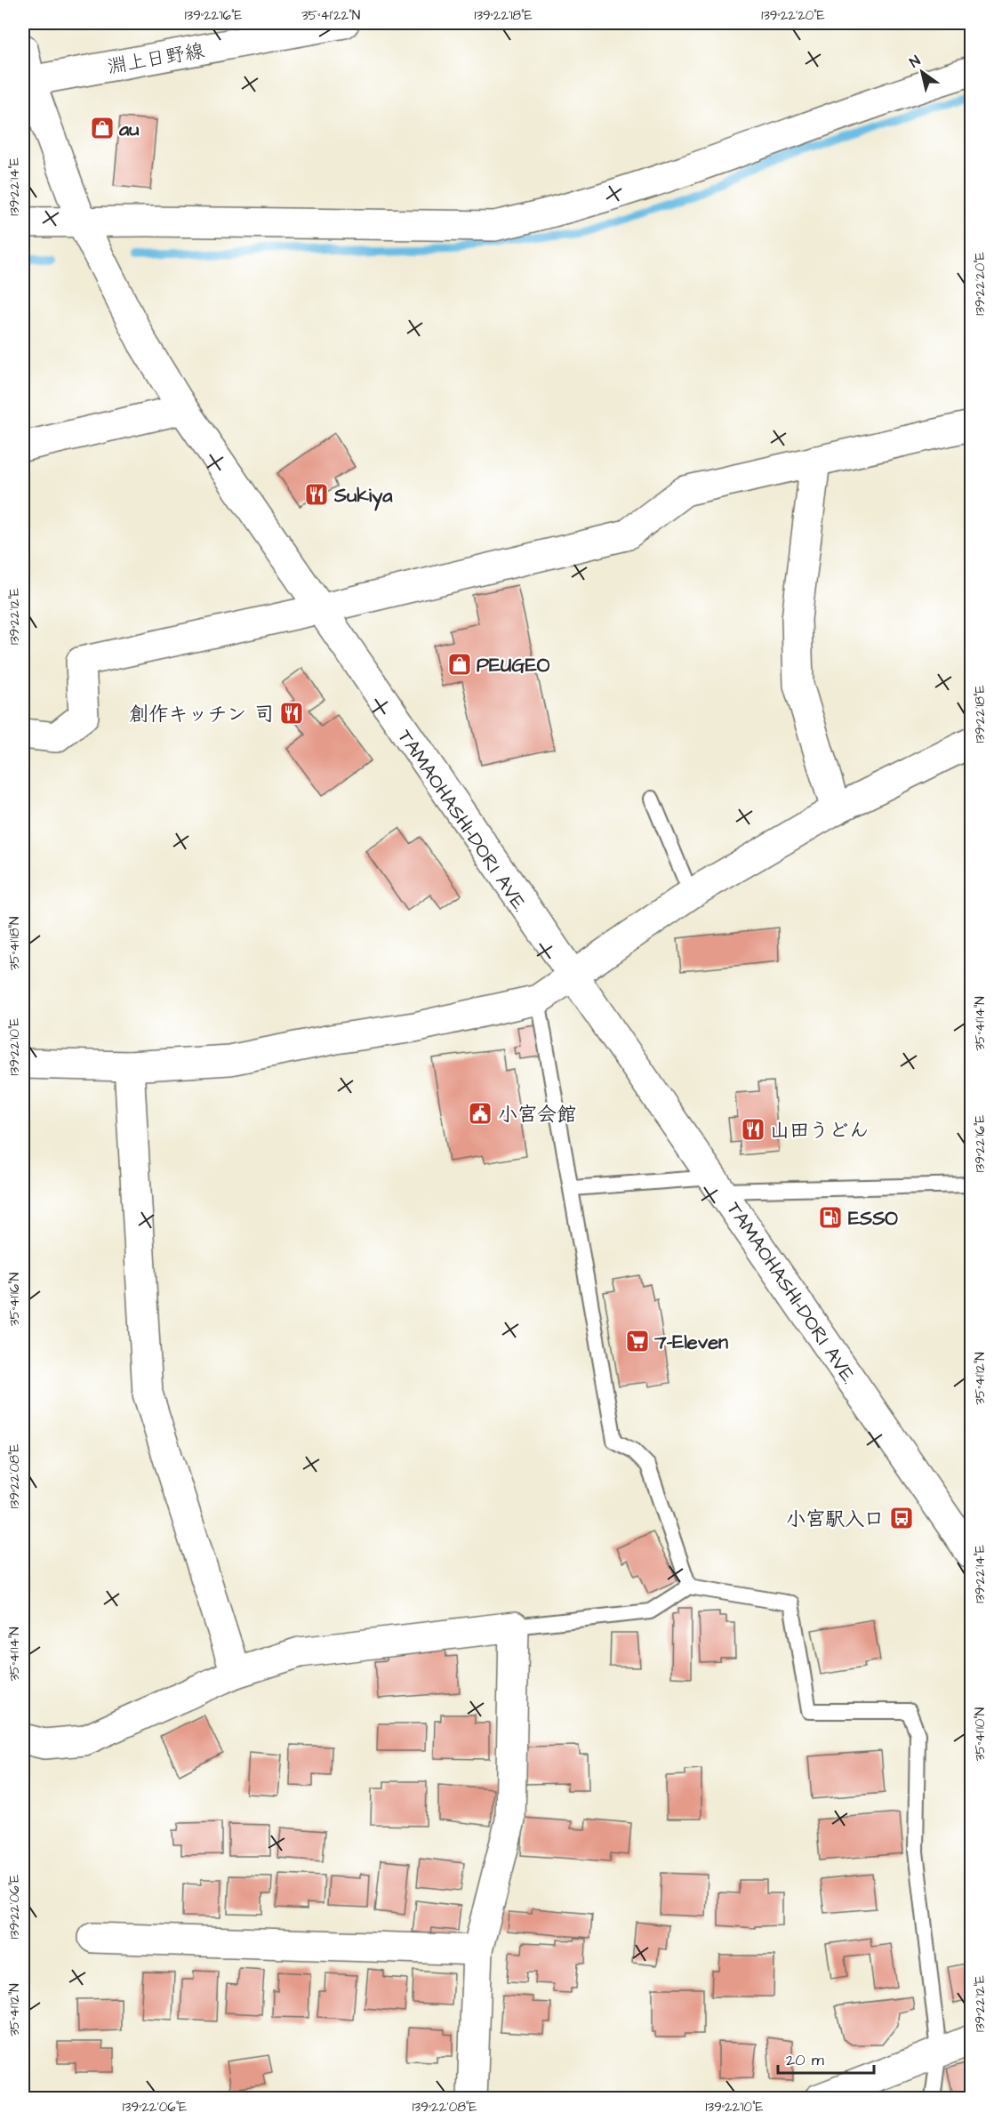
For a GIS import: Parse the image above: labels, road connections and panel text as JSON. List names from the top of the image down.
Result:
{
  "streets": {
    "street": ["淵上日野線", "TAMAOHASHI-DORI AVE."]
  },
  "crossings": [
    ["淵上日野線", "TAMAOHASHI-DORI AVE."]
  ],
  "places": {
    "shop": ["au", "PEUGEO"],
    "restaurant": ["Sukiya", "創作キッチン 司", "山田うどん"],
    "public building": ["小宮会館"],
    "fuel station": ["ESSO"],
    "supermarket": ["7-Eleven"],
    "bus stop": ["小宮駅入口"]
  },
  "scale_bar": "20 m",
  "north": "top left",
  "coordinates": [
    "139°22'16\"E",
    "35°41'22\"N",
    "139°22'18\"E",
    "139°22'20\"E",
    "139°22'14\"E",
    "139°22'12\"E",
    "35°41'18\"N",
    "35°41'14\"N",
    "139°22'10\"E",
    "35°41'16\"N",
    "35°41'12\"N",
    "139°22'08\"E",
    "35°41'10\"N",
    "139°22'06\"E"
  ]
}
